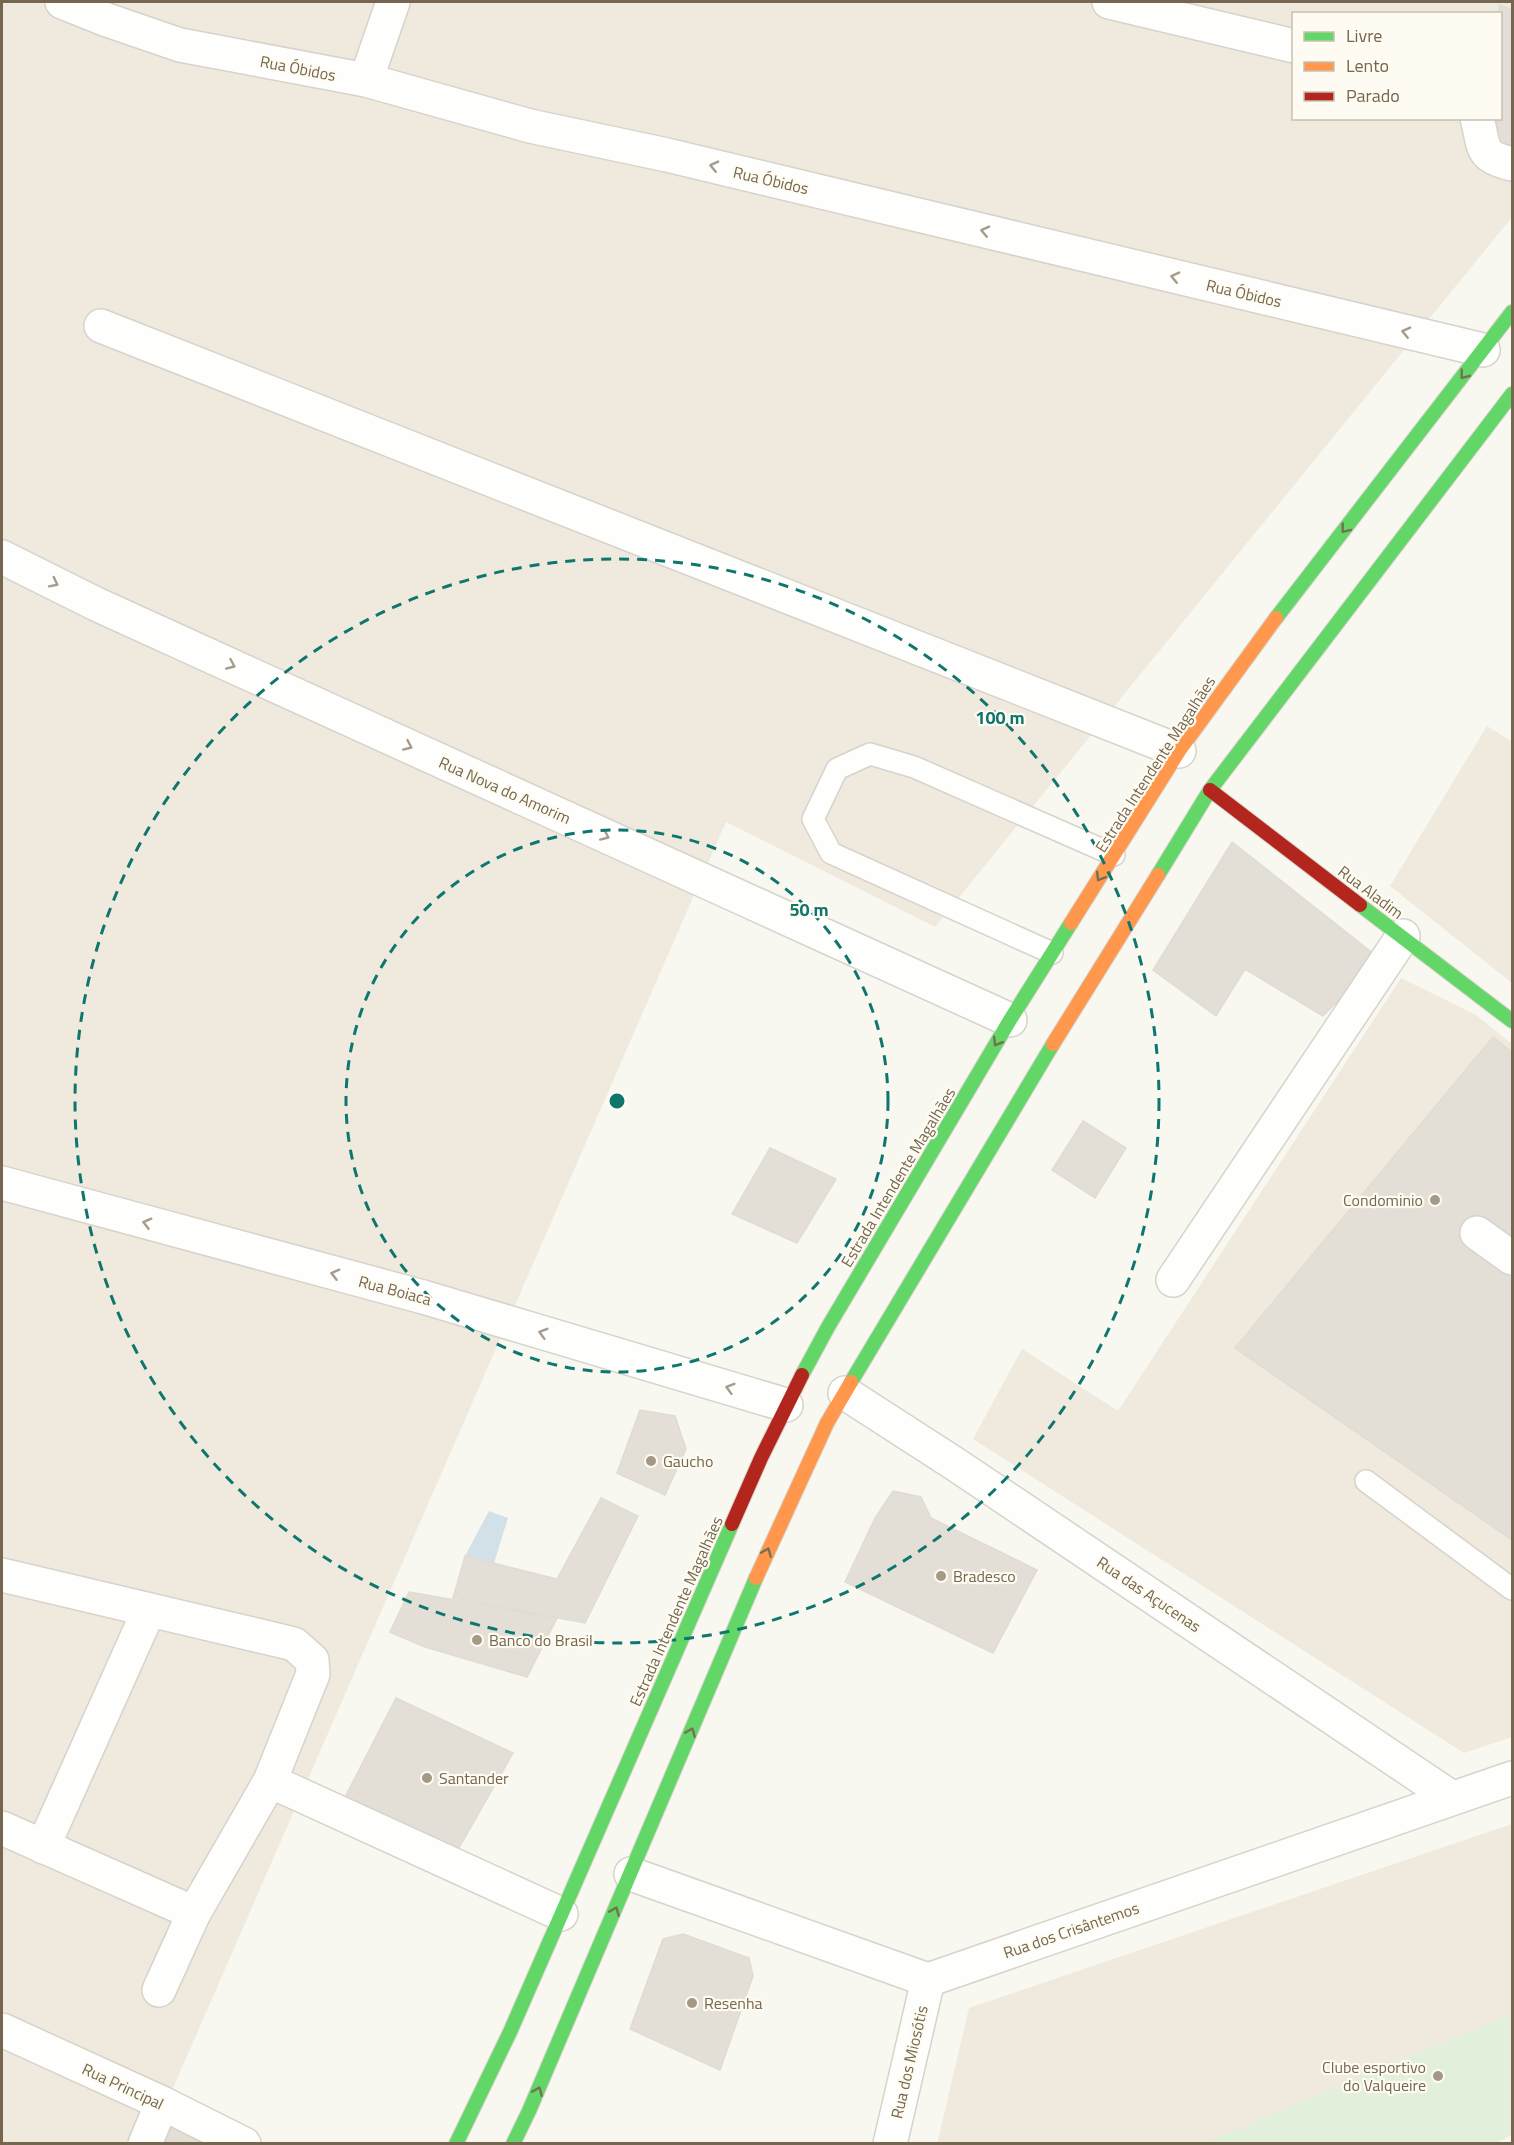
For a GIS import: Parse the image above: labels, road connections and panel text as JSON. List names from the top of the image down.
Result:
{
  "streets": {
    "main road": ["Estrada Intendente Magalhães", "Rua Aladim"],
    "street": [
      "Rua Óbidos",
      "Rua Nova do Amorim",
      "Rua Boiaca",
      "Rua das Açucenas",
      "Rua dos Crisântemos",
      "Rua dos Miosótis",
      "Rua Principal"
    ]
  },
  "crossings": [
    ["Rua Óbidos", "Estrada Intendente Magalhães"],
    ["Estrada Intendente Magalhães", "Rua Nova do Amorim"],
    ["Estrada Intendente Magalhães", "Rua Boiaca"],
    ["Rua das Açucenas", "Rua dos Crisântemos"],
    ["Rua dos Crisântemos", "Rua dos Miosótis"]
  ],
  "one_way": ["Rua Óbidos", "Rua Boiaca"],
  "places": [
    "Condominio",
    "Gaucho",
    "Bradesco",
    "Banco do Brasil",
    "Santander",
    "Resenha",
    "Clube esportivo do Valqueire"
  ],
  "legend": ["Livre", "Lento", "Parado"],
  "rings": ["100 m", "50 m"]
}
